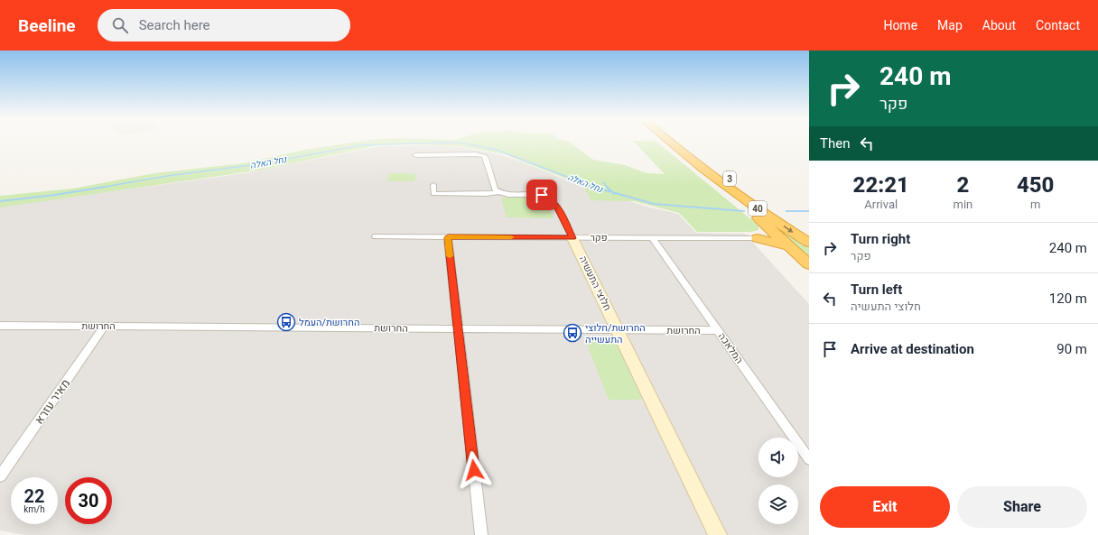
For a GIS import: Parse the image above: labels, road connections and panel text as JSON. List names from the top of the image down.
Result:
{
  "streets": {
    "highway": ["3", "40"],
    "street": [
      "פקר",
      "חלוצי התעשיה",
      "החרושת",
      "המלאכה",
      "מאיר עזרא"
    ]
  },
  "crossings": [
    ["3", "40"],
    ["פקר", "חלוצי התעשיה"],
    ["פקר", "המלאכה"],
    ["חלוצי התעשיה", "החרושת"],
    ["החרושת", "המלאכה"],
    ["החרושת", "מאיר עזרא"]
  ],
  "water": ["נחל האלה"],
  "places": {
    "bus stop": ["החרושת/העמל", "החרושת/חלוצי התעשייה"]
  },
  "page": {
    "header": "Beeline",
    "search": "Search here",
    "nav": [
      "Home",
      "Map",
      "About",
      "Contact"
    ],
    "turn": ["240 m", "פקר"],
    "then": "Then",
    "eta": [
      "22:21",
      "Arrival",
      "2",
      "min",
      "450",
      "m"
    ],
    "list": [
      {
        "name": "Turn right",
        "note": "פקר",
        "value": "240 m"
      },
      {
        "name": "Turn left",
        "note": "חלוצי התעשיה",
        "value": "120 m"
      },
      {
        "name": "Arrive at destination",
        "value": "90 m"
      }
    ],
    "speed": "22 km/h",
    "limit": "30",
    "buttons": ["Exit", "Share"]
  }
}
